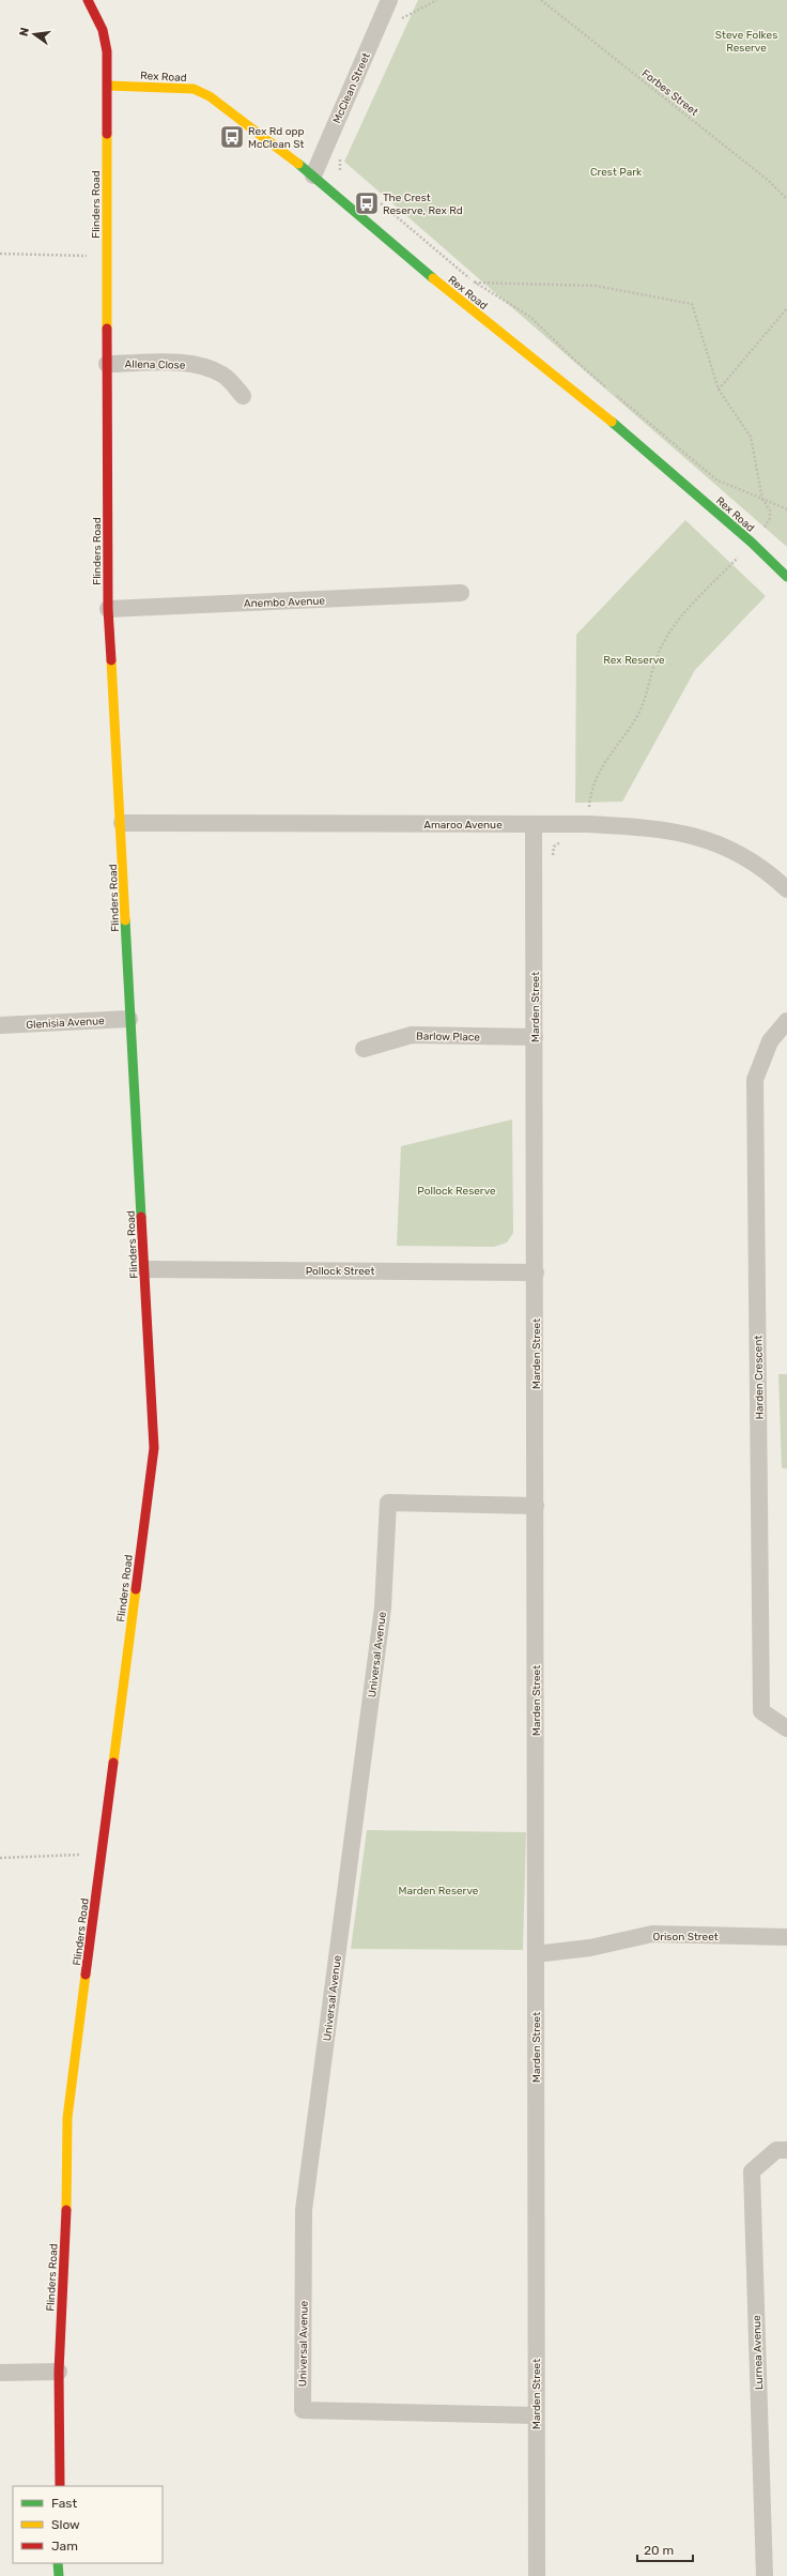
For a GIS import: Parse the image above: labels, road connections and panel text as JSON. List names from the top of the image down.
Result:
{
  "streets": {
    "street": [
      "Rex Road",
      "McClean Street",
      "Flinders Road",
      "Allena Close",
      "Anembo Avenue",
      "Amaroo Avenue",
      "Marden Street",
      "Glenisia Avenue",
      "Barlow Place",
      "Pollock Street",
      "Harden Crescent",
      "Universal Avenue",
      "Orison Street",
      "Lurnea Avenue"
    ],
    "path": ["Forbes Street"]
  },
  "crossings": [
    ["Rex Road", "McClean Street"],
    ["Rex Road", "Flinders Road"],
    ["Flinders Road", "Allena Close"],
    ["Flinders Road", "Anembo Avenue"],
    ["Flinders Road", "Amaroo Avenue"],
    ["Flinders Road", "Glenisia Avenue"],
    ["Flinders Road", "Pollock Street"],
    ["Amaroo Avenue", "Marden Street"],
    ["Marden Street", "Barlow Place"],
    ["Marden Street", "Pollock Street"],
    ["Marden Street", "Universal Avenue"],
    ["Marden Street", "Orison Street"]
  ],
  "parks": [
    "Steve Folkes Reserve",
    "Crest Park",
    "Rex Reserve",
    "Pollock Reserve",
    "Marden Reserve"
  ],
  "places": {
    "bus stop": ["Rex Rd opp McClean St", "The Crest Reserve, Rex Rd"]
  },
  "legend": ["Fast", "Slow", "Jam"],
  "scale_bar": "20 m",
  "north": "left"
}
